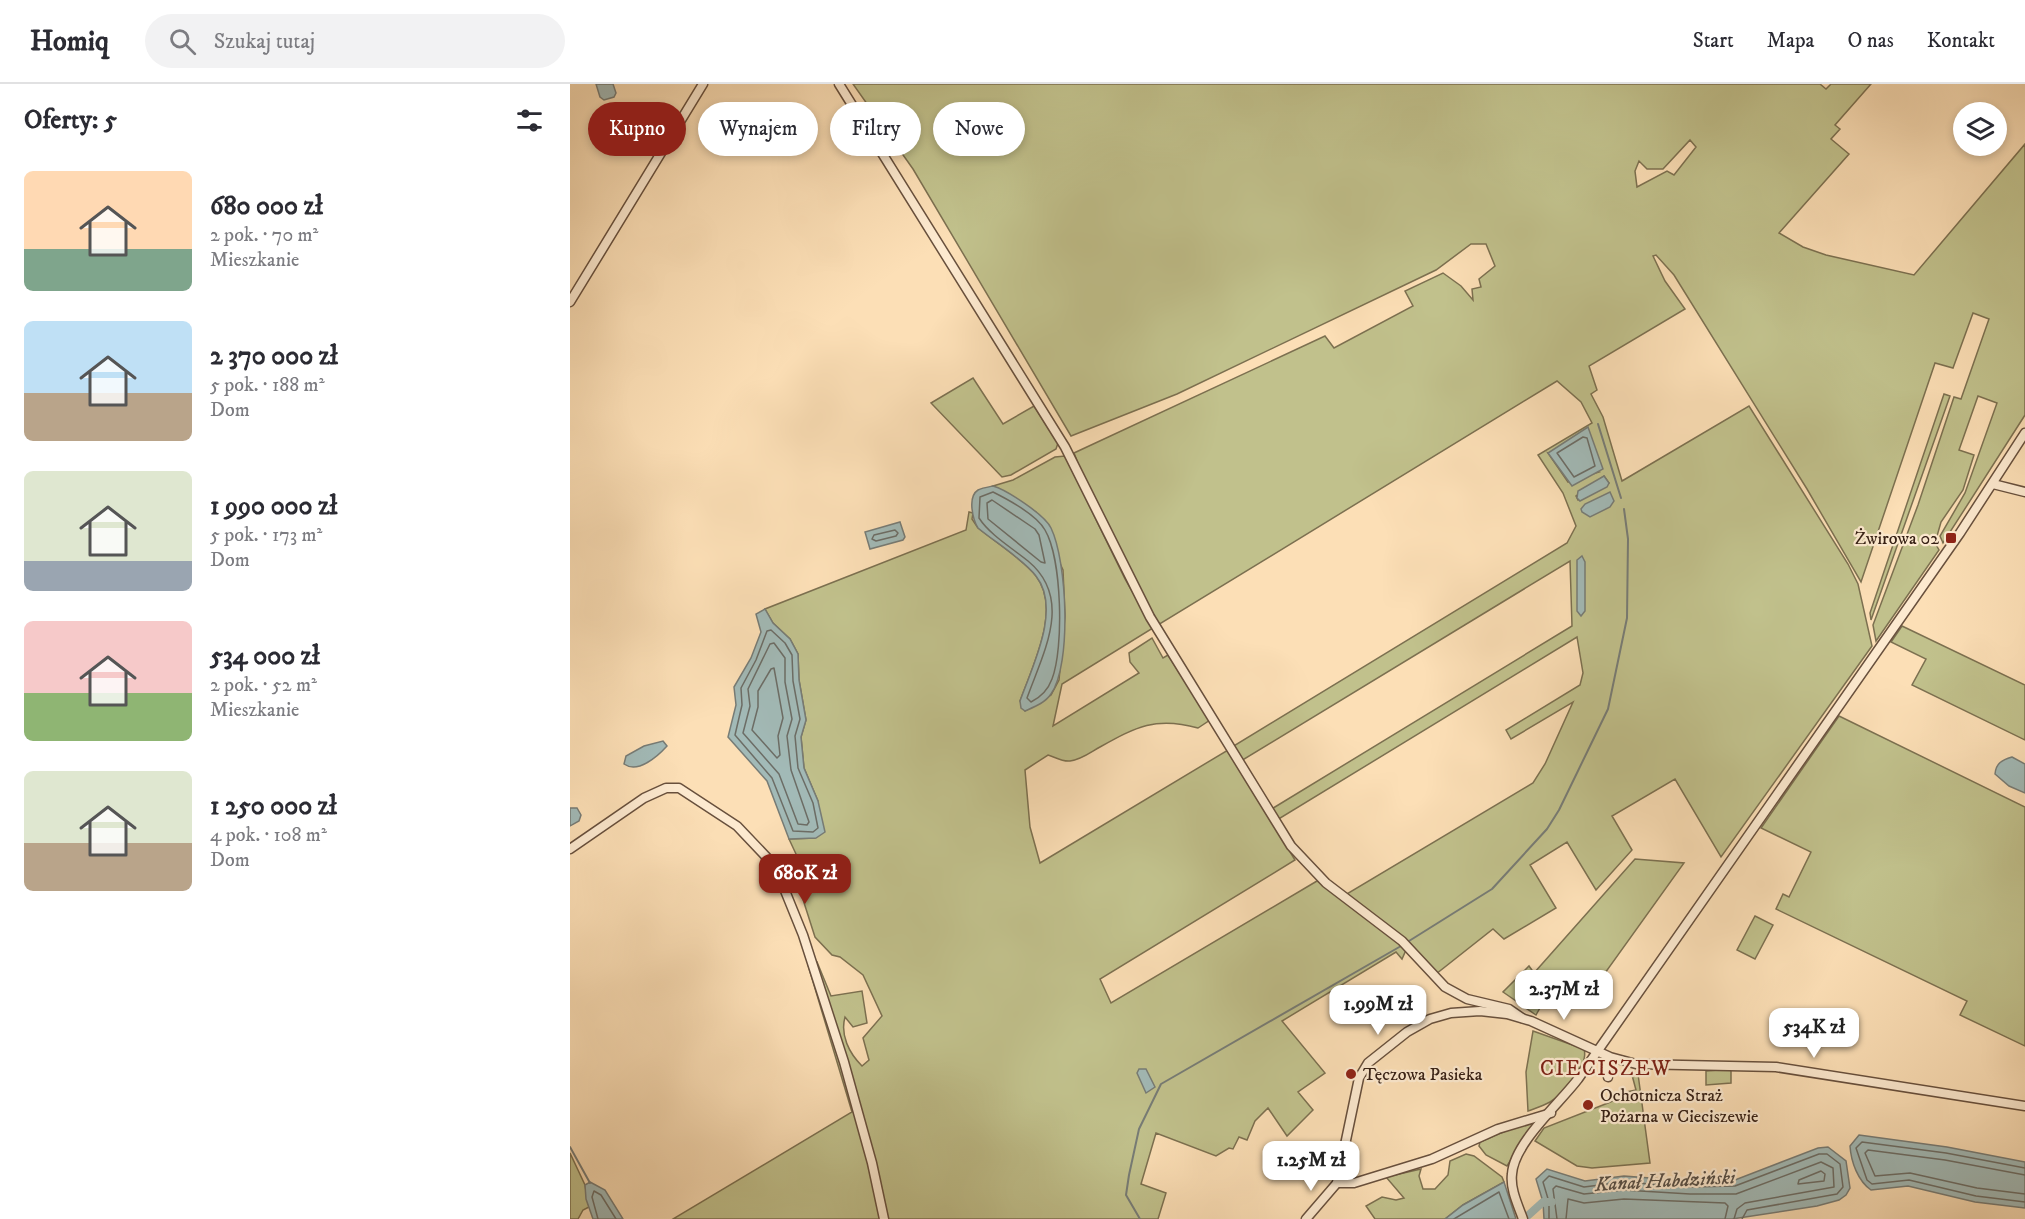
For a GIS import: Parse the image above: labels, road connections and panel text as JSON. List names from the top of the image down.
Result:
{
  "districts": ["CIECISZEW"],
  "water": ["Kanał Habdziński"],
  "places": {
    "transit": ["Żwirowa 02"],
    "other": ["Tęczowa Pasieka", "Ochotnicza Straż Pożarna w Cieciszewie"]
  },
  "page": {
    "header": "Homiq",
    "search": "Szukaj tutaj",
    "nav": [
      "Start",
      "Mapa",
      "O nas",
      "Kontakt"
    ],
    "heading": "Oferty: 5",
    "chip": [
      "Kupno",
      "Wynajem",
      "Filtry",
      "Nowe"
    ],
    "list": [
      {
        "name": "680 000 zł",
        "note": "2 pok. · 70 m² · Mieszkanie"
      },
      {
        "name": "2 370 000 zł",
        "note": "5 pok. · 188 m² · Dom"
      },
      {
        "name": "1 990 000 zł",
        "note": "5 pok. · 173 m² · Dom"
      },
      {
        "name": "534 000 zł",
        "note": "2 pok. · 52 m² · Mieszkanie"
      },
      {
        "name": "1 250 000 zł",
        "note": "4 pok. · 108 m² · Dom"
      }
    ],
    "price": [
      "680K zł",
      "2.37M zł",
      "1.99M zł",
      "534K zł",
      "1.25M zł"
    ]
  }
}
